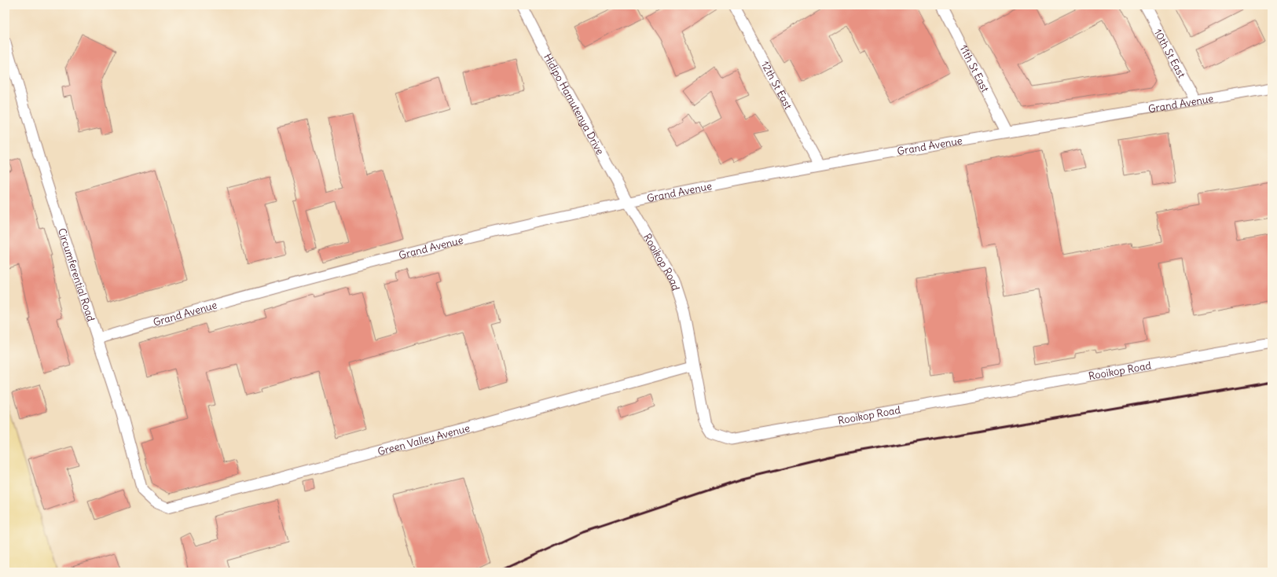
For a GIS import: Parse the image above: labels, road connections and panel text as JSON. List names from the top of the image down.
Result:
{
  "streets": {
    "street": [
      "10th St East",
      "11th St East",
      "12th St East",
      "Hidipo Hamutenya Drive",
      "Grand Avenue",
      "Rooikop Road",
      "Circumferential Road",
      "Green Valley Avenue"
    ]
  },
  "crossings": [
    ["10th St East", "Grand Avenue"],
    ["11th St East", "Grand Avenue"],
    ["12th St East", "Grand Avenue"],
    ["Hidipo Hamutenya Drive", "Grand Avenue"],
    ["Hidipo Hamutenya Drive", "Rooikop Road"],
    ["Grand Avenue", "Rooikop Road"],
    ["Grand Avenue", "Circumferential Road"],
    ["Rooikop Road", "Green Valley Avenue"],
    ["Circumferential Road", "Green Valley Avenue"]
  ]
}
